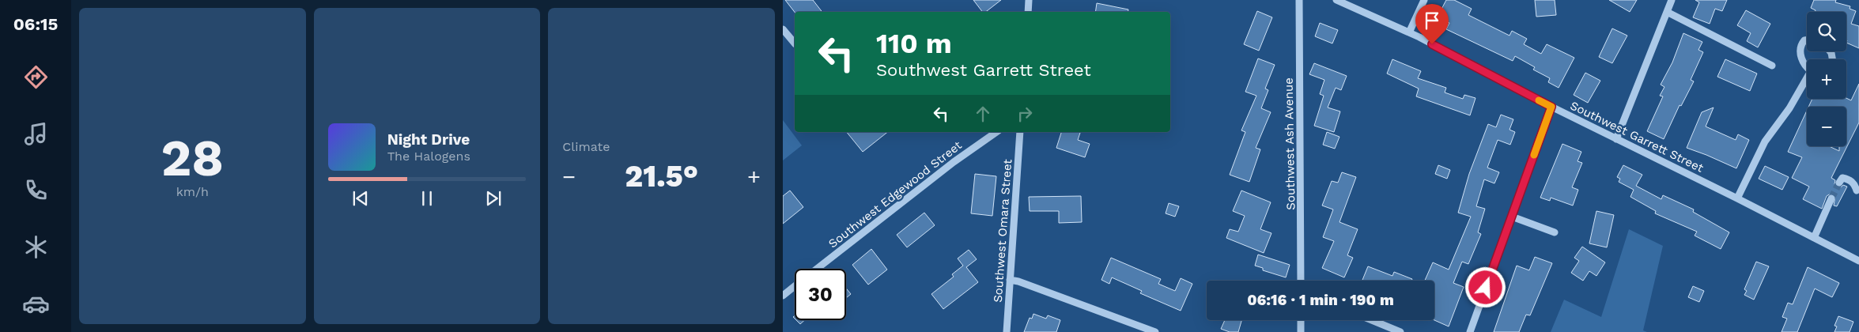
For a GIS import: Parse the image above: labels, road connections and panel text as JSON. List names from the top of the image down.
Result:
{
  "streets": {
    "street": [
      "Southwest Garrett Street",
      "Southwest Ash Avenue",
      "Southwest Edgewood Street",
      "Southwest Omara Street"
    ]
  },
  "page": {
    "tabs": "06:15",
    "tile": [
      ["28", "km/h"],
      "Climate"
    ],
    "map_buttons": ["+", "−"],
    "turn": ["110 m", "Southwest Garrett Street"],
    "song": ["Night Drive", "The Halogens"],
    "heat": ["−", "21.5°", "+"],
    "limit": "30",
    "trip": "06:16 · 1 min · 190 m"
  }
}
